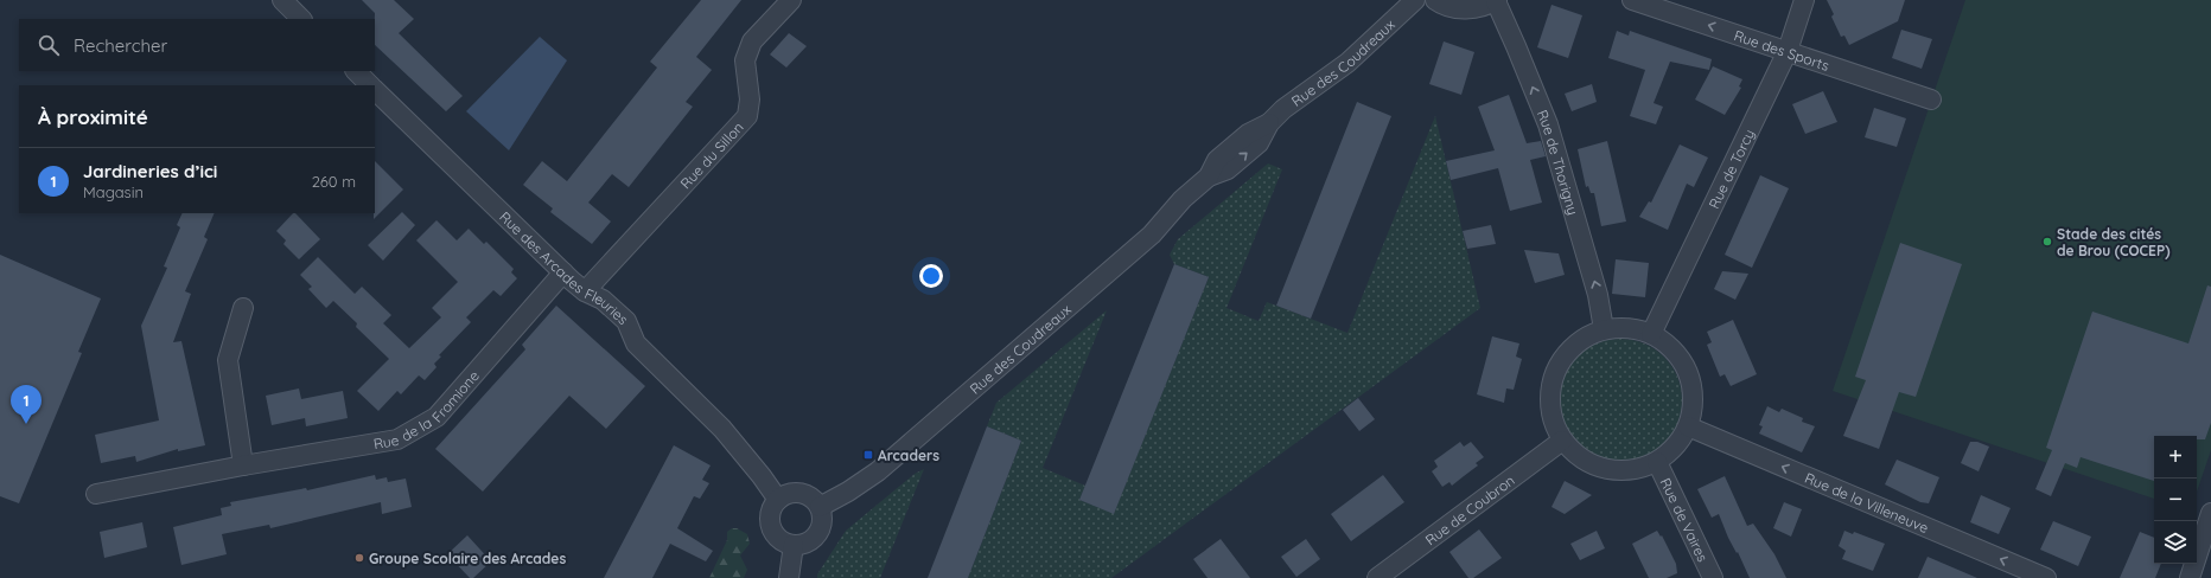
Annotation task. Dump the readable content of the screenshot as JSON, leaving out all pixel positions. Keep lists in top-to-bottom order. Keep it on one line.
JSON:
{"streets":{"street":["Rue des Sports","Rue des Coudreaux","Rue du Sillon","Rue de Thorigny","Rue de Torcy","Rue des Arcades Fleuries","Rue de la Fromione","Rue de la Villeneuve","Rue de Coubron","Rue de Vaires"]},"crossings":[["Rue des Sports","Rue de Torcy"],["Rue des Coudreaux","Rue des Arcades Fleuries"],["Rue du Sillon","Rue des Arcades Fleuries"],["Rue de Thorigny","Rue de Torcy"],["Rue de Thorigny","Rue de la Villeneuve"],["Rue de Thorigny","Rue de Coubron"],["Rue de Thorigny","Rue de Vaires"],["Rue de Torcy","Rue de la Villeneuve"],["Rue de Torcy","Rue de Coubron"],["Rue de Torcy","Rue de Vaires"],["Rue des Arcades Fleuries","Rue de la Fromione"],["Rue de la Villeneuve","Rue de Coubron"],["Rue de la Villeneuve","Rue de Vaires"],["Rue de Coubron","Rue de Vaires"]],"one_way":["Rue des Sports","Rue de Thorigny","Rue de la Villeneuve"],"places":{"other":["Stade des cités de Brou (COCEP)","Groupe Scolaire des Arcades"],"transit":["Arcaders"]},"page":{"search":"Rechercher","heading":"À proximité","list":[{"mark":"1","name":"Jardineries d’ici","note":"Magasin","value":"260 m"}],"pins":"1","map_buttons":["+","−"]}}
